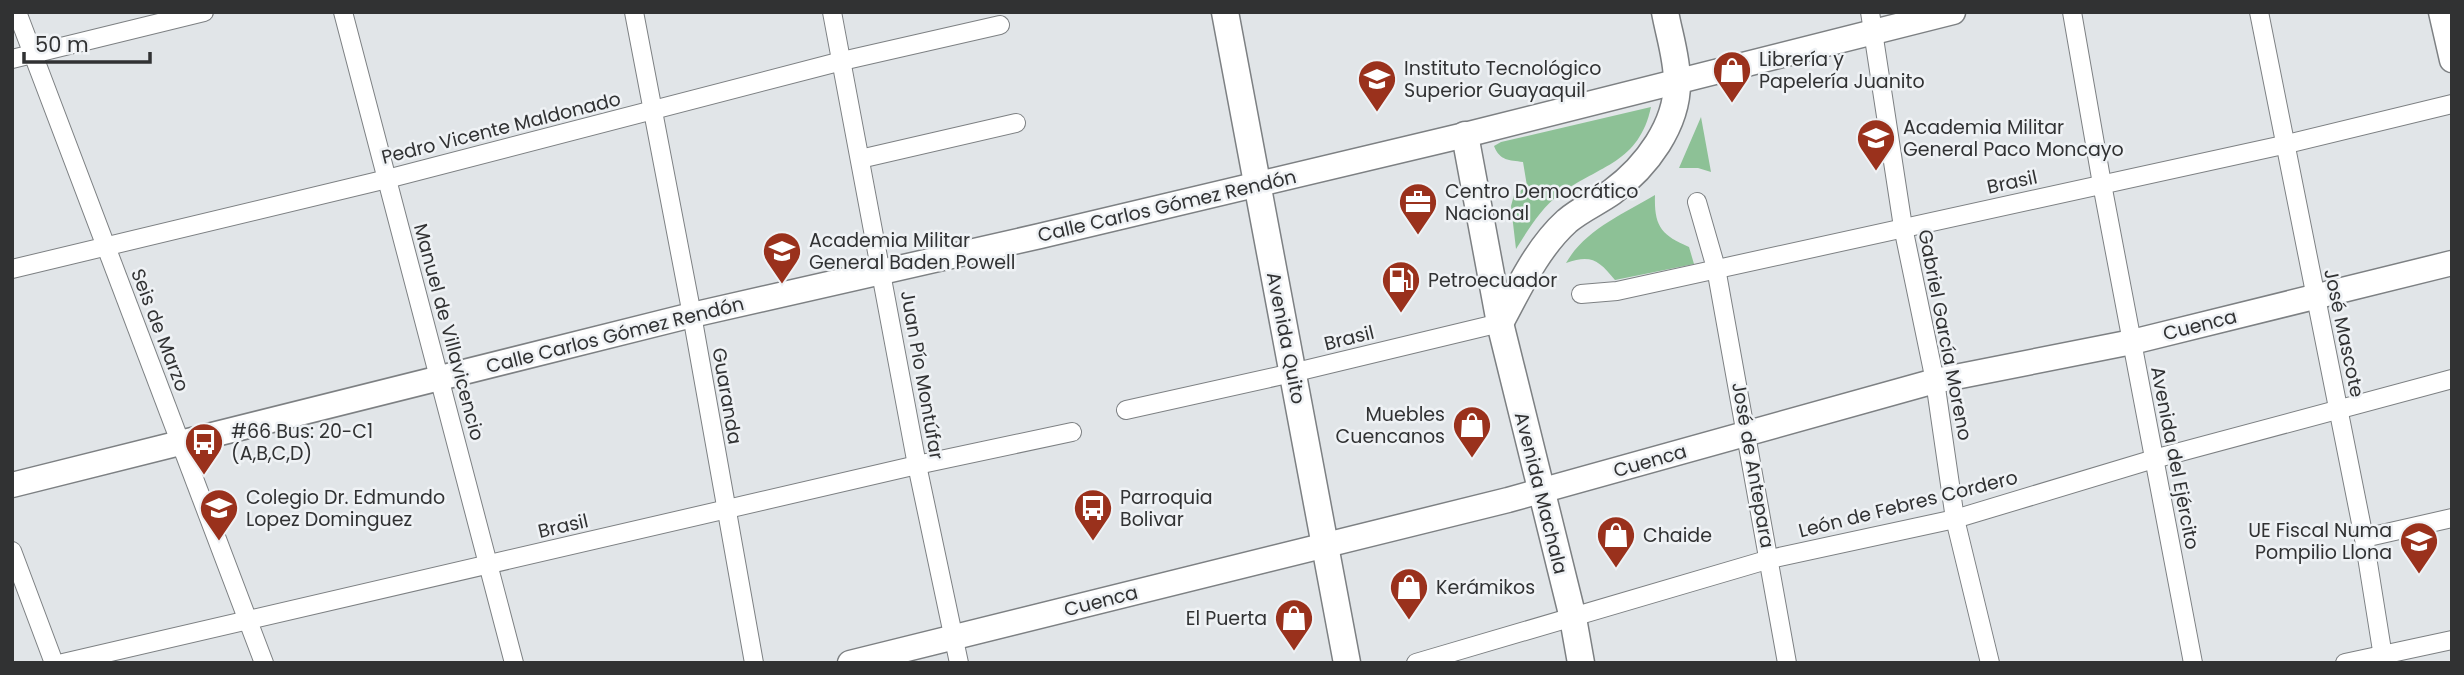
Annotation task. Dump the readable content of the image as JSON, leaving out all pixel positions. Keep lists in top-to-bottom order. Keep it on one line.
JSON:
{"streets":{"main road":["Calle Carlos Gómez Rendón","Cuenca","Avenida Quito","Avenida Machala"],"street":["Pedro Vicente Maldonado","Brasil","Seis de Marzo","Manuel de Villavicencio","José Mascote","Gabriel García Moreno","Juan Pío Montúfar","Guaranda","Avenida del Ejército","José de Antepara","León de Febres Cordero"]},"crossings":[["Pedro Vicente Maldonado","Seis de Marzo"],["Pedro Vicente Maldonado","Manuel de Villavicencio"],["Pedro Vicente Maldonado","Juan Pío Montúfar"],["Pedro Vicente Maldonado","Guaranda"],["Brasil","Seis de Marzo"],["Brasil","Manuel de Villavicencio"],["Brasil","José Mascote"],["Brasil","Gabriel García Moreno"],["Brasil","Avenida Quito"],["Brasil","Juan Pío Montúfar"],["Brasil","Guaranda"],["Brasil","Avenida del Ejército"],["Brasil","José de Antepara"],["Brasil","Avenida Machala"],["Calle Carlos Gómez Rendón","Seis de Marzo"],["Calle Carlos Gómez Rendón","Manuel de Villavicencio"],["Calle Carlos Gómez Rendón","Gabriel García Moreno"],["Calle Carlos Gómez Rendón","Avenida Quito"],["Calle Carlos Gómez Rendón","Juan Pío Montúfar"],["Calle Carlos Gómez Rendón","Guaranda"],["Calle Carlos Gómez Rendón","Avenida Machala"],["Cuenca","José Mascote"],["Cuenca","Gabriel García Moreno"],["Cuenca","Avenida Quito"],["Cuenca","Juan Pío Montúfar"],["Cuenca","Avenida del Ejército"],["Cuenca","José de Antepara"],["Cuenca","Avenida Machala"],["José Mascote","León de Febres Cordero"],["Gabriel García Moreno","León de Febres Cordero"],["Avenida del Ejército","León de Febres Cordero"],["José de Antepara","León de Febres Cordero"],["Avenida Machala","León de Febres Cordero"]],"places":{"shop":["Librería y Papelería Juanito","Muebles Cuencanos","Chaide","Kerámikos","El Puerta"],"school or university":["Instituto Tecnológico Superior Guayaquil","Academia Militar General Paco Moncayo","Academia Militar General Baden Powell","Colegio Dr. Edmundo Lopez Dominguez","UE Fiscal Numa Pompilio Llona"],"office":["Centro Democrático Nacional"],"fuel station":["Petroecuador"],"bus stop":["#66 Bus: 20-C1 (A,B,C,D)","Parroquia Bolivar"]},"scale_bar":"50 m"}
